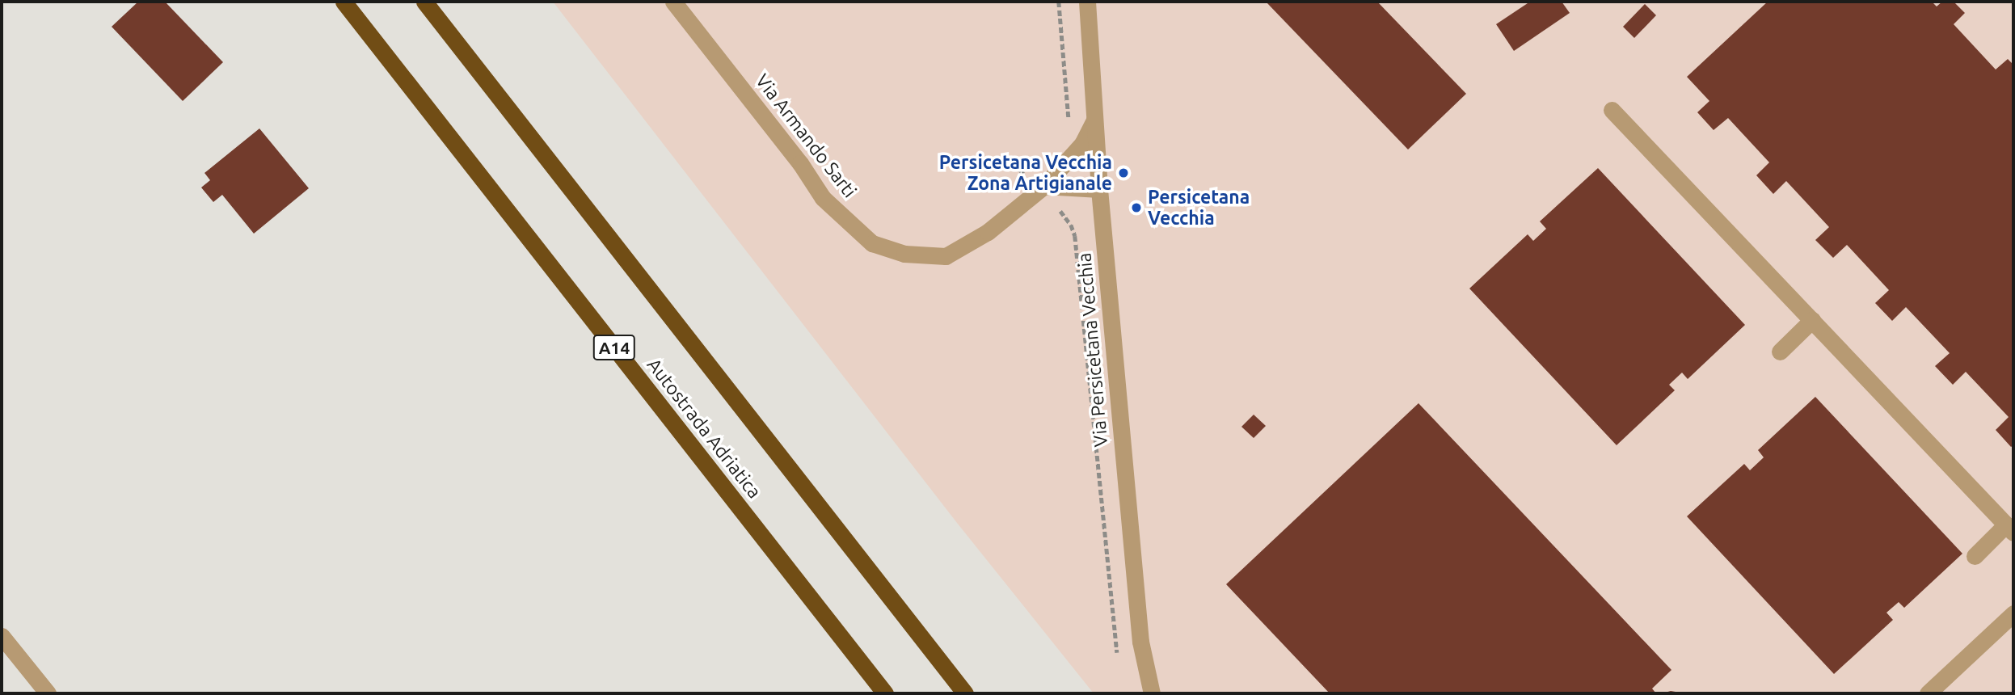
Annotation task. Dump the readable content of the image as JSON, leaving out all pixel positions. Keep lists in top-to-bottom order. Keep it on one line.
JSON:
{"streets":{"highway":["A14","Autostrada Adriatica"],"street":["Via Armando Sarti","Via Persicetana Vecchia"]},"crossings":[["Via Armando Sarti","Via Persicetana Vecchia"]],"places":["Persicetana Vecchia Zona Artigianale","Persicetana Vecchia"]}
